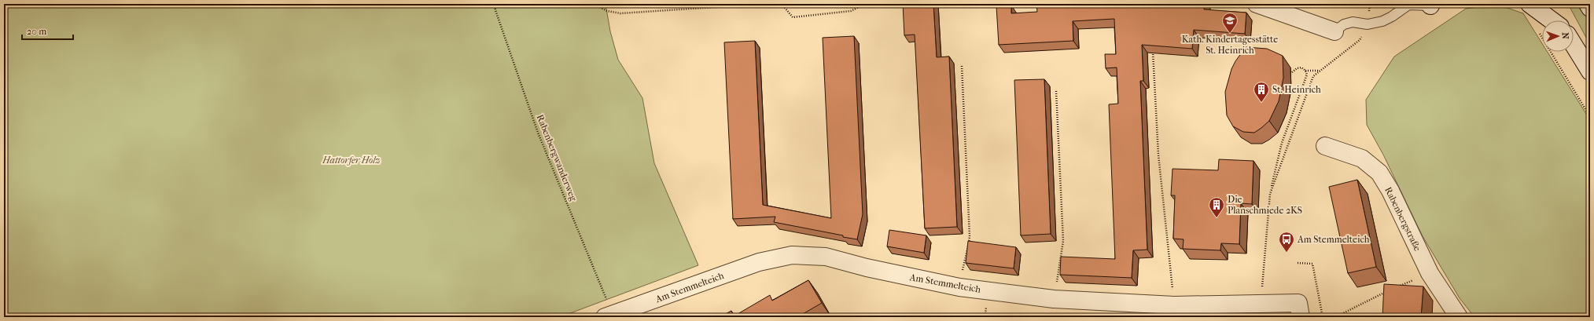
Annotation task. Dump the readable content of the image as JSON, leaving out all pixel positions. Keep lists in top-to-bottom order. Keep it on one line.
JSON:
{"streets":{"street":["Rabenbergstraße","Am Stemmelteich"],"path":["Rabenbergwanderweg"]},"crossings":[["Rabenbergwanderweg","Am Stemmelteich"]],"parks":["Hattorfer Holz"],"places":{"school or university":["Kath. Kindertagesstätte St. Heinrich"],"building":["St. Heinrich","Die Planschmiede 2KS"],"bus stop":["Am Stemmelteich"]},"scale_bar":"20 m","north":"right"}
